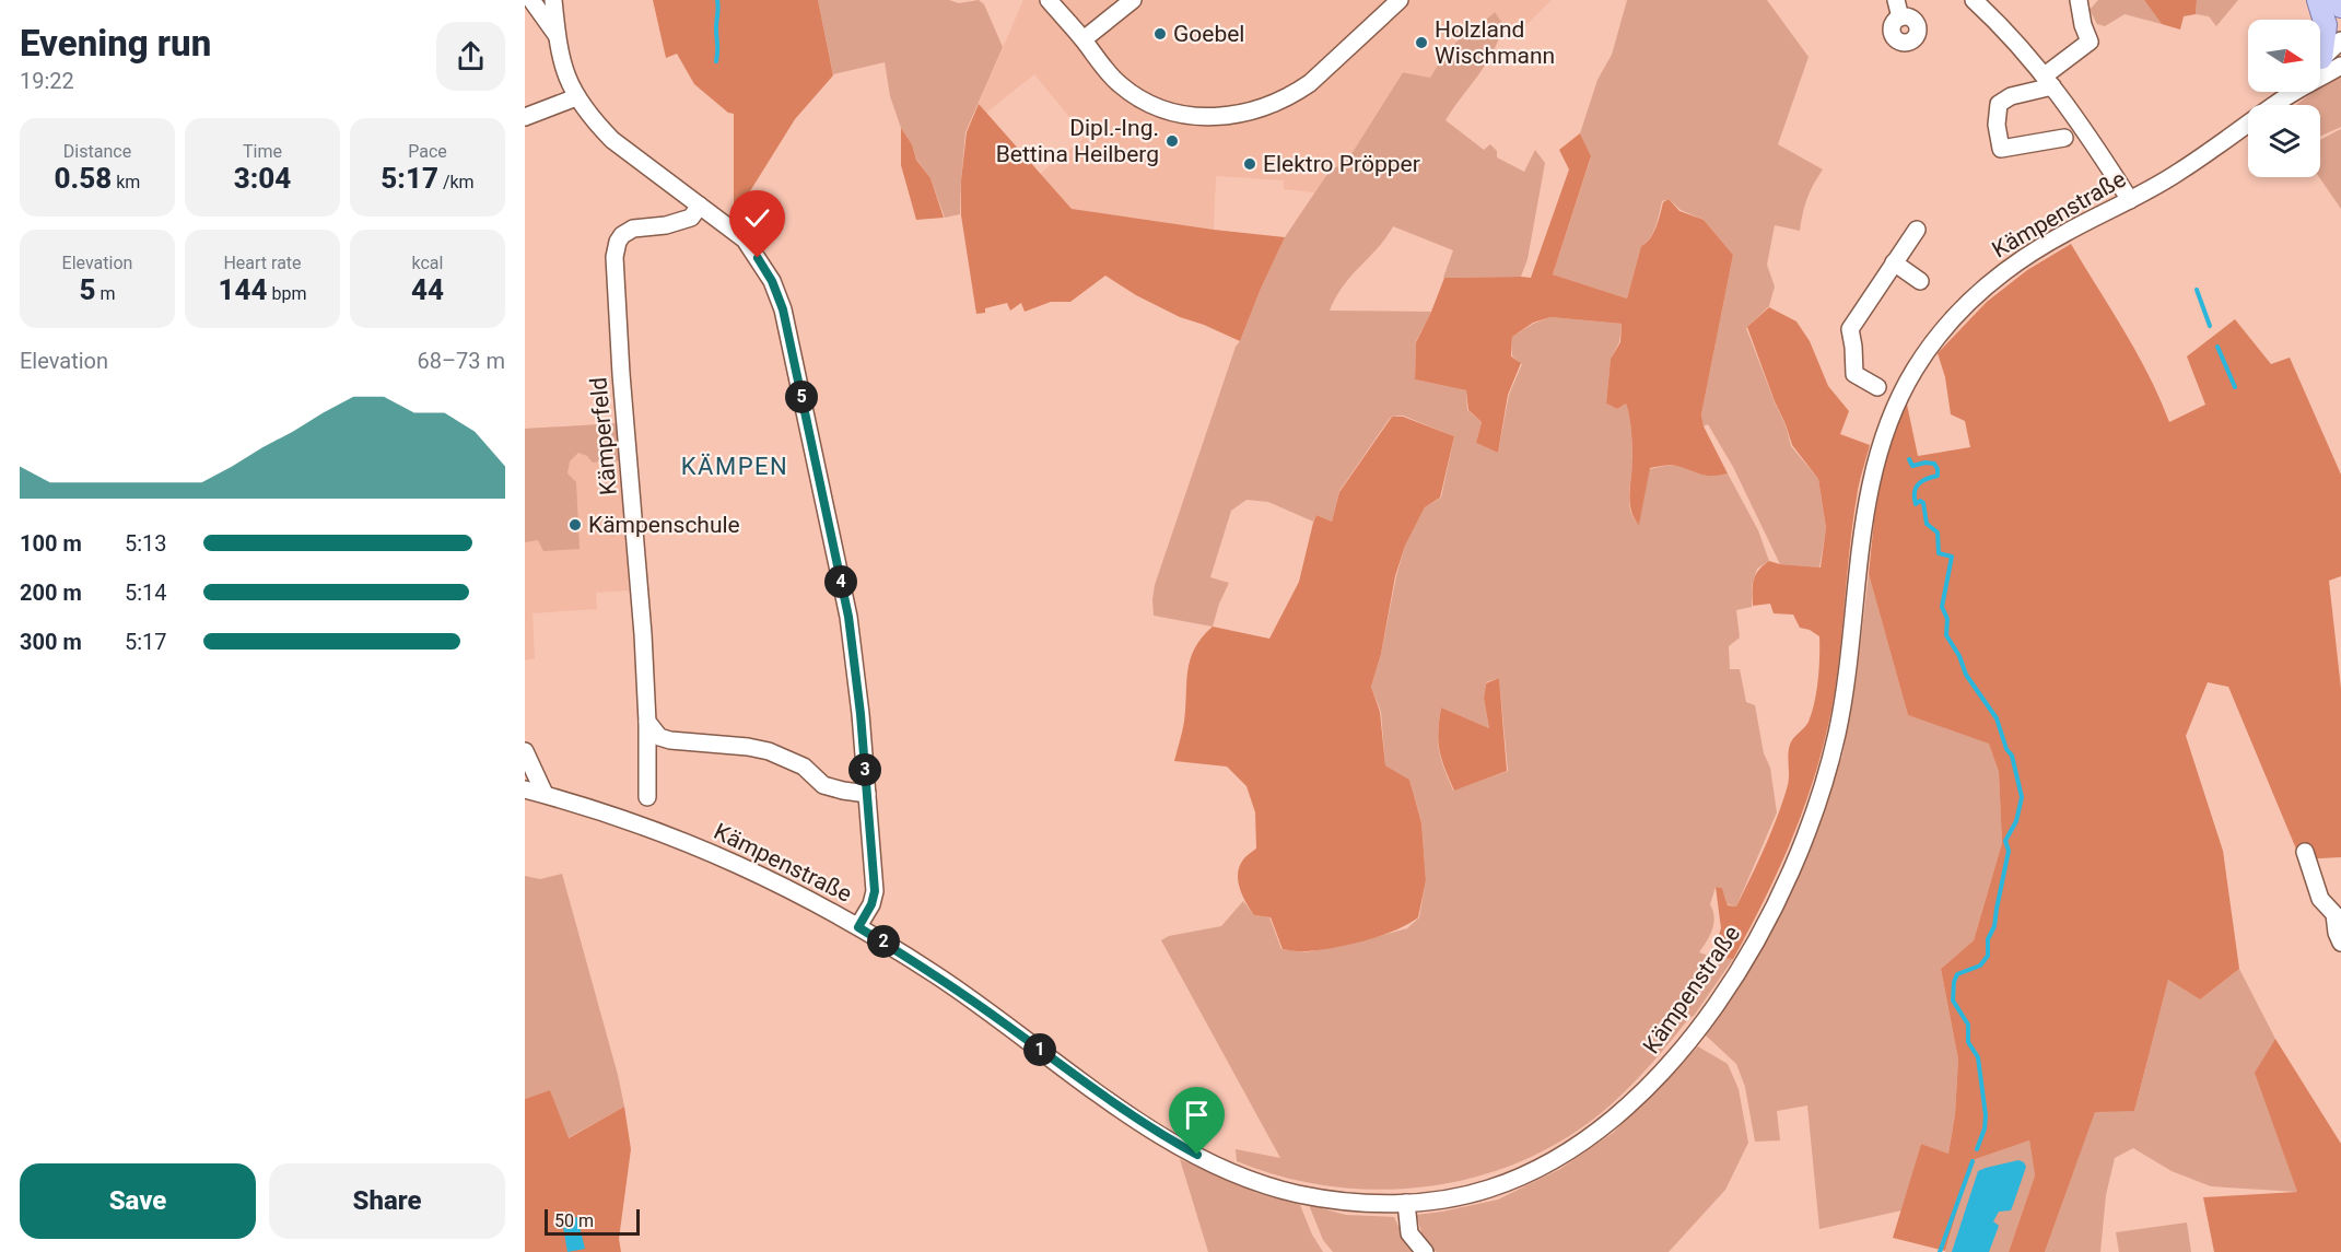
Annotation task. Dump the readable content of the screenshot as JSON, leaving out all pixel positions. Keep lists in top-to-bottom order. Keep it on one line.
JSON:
{"streets":{"street":["Kämpenstraße","Kämperfeld"]},"districts":["KÄMPEN"],"places":["Goebel","Holzland Wischmann","Dipl.-Ing. Bettina Heilberg","Elektro Pröpper","Kämpenschule"],"scale_bar":"50 m","north":"right","page":{"heading":["Evening run","19:22"],"stats":[["Distance","0.58 km"],["Time","3:04"],["Pace","5:17 /km"],["Elevation","5 m"],["Heart rate","144 bpm"],["kcal","44"]],"chart":["Elevation","68–73 m"],"pins":["5","4","3","2","1"],"list":[{"name":"100 m","note":"5:13"},{"name":"200 m","note":"5:14"},{"name":"300 m","note":"5:17"}],"buttons":["Save","Share"],"scale":"50 m"}}
